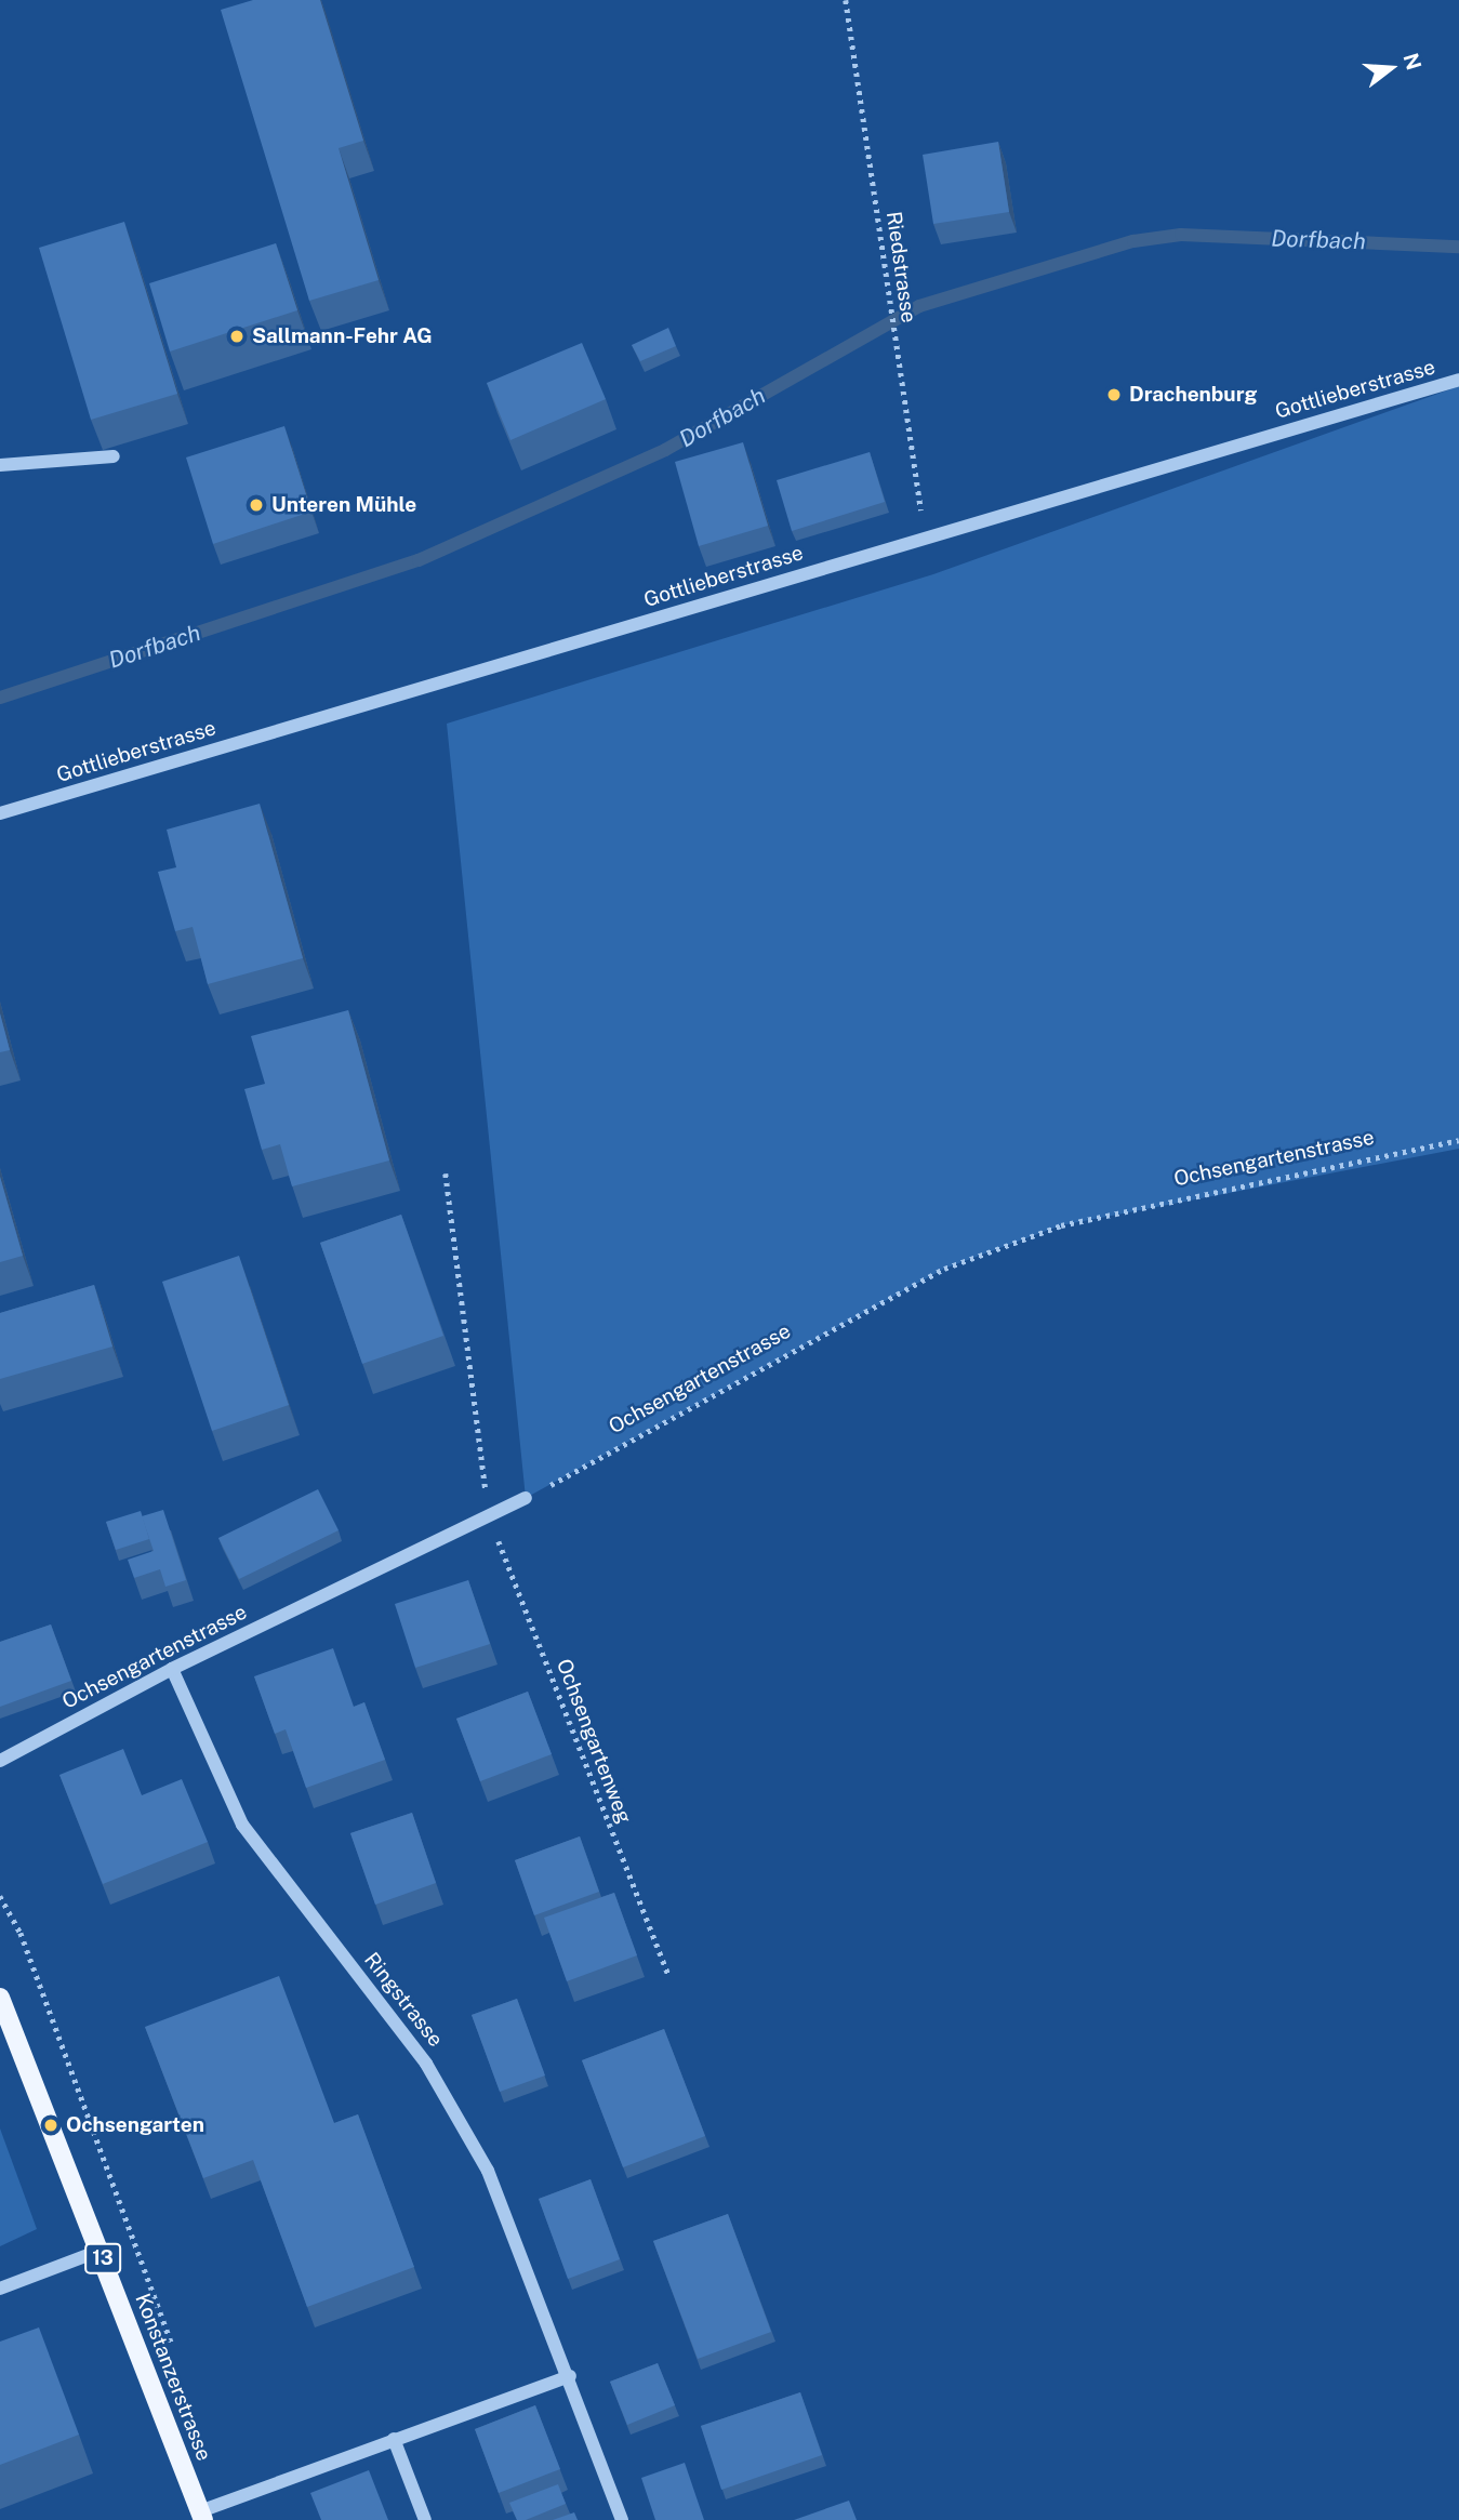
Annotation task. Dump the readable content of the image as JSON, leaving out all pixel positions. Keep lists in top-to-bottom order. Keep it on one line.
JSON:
{"streets":{"main road":["13","Konstanzerstrasse"],"street":["Gottlieberstrasse","Ochsengartenstrasse","Ringstrasse"],"path":["Riedstrasse","Ochsengartenweg"]},"crossings":[["Riedstrasse","Gottlieberstrasse"],["Ochsengartenstrasse","Ochsengartenweg"],["Ochsengartenstrasse","Ringstrasse"]],"water":["Dorfbach"],"places":["Sallmann-Fehr AG","Drachenburg","Unteren Mühle","Ochsengarten"],"north":"right"}
